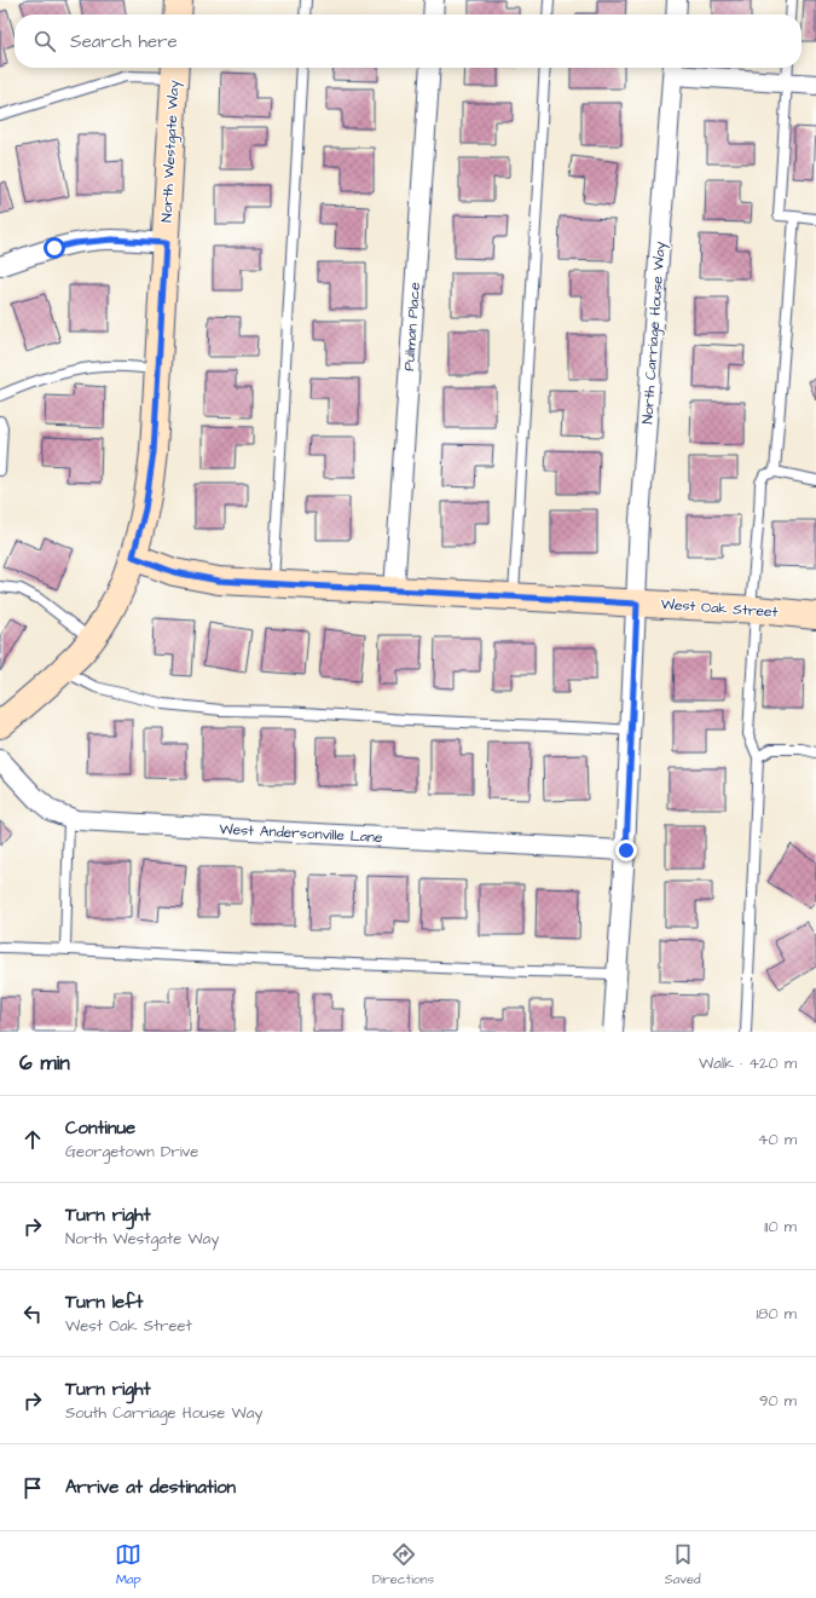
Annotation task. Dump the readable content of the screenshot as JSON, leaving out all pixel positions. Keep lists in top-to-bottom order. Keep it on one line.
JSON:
{"streets":{"street":["North Westgate Way","Pullman Place","North Carriage House Way","West Oak Street","West Andersonville Lane"]},"crossings":[["North Westgate Way","West Oak Street"],["Pullman Place","West Oak Street"],["North Carriage House Way","West Oak Street"],["North Carriage House Way","West Andersonville Lane"]],"page":{"search":"Search here","heading":["6 min","Walk · 420 m"],"list":[["Continue","Georgetown Drive","40 m"],["Turn right","North Westgate Way","110 m"],["Turn left","West Oak Street","180 m"],["Turn right","South Carriage House Way","90 m"],"Arrive at destination"],"nav":["Map","Directions","Saved"]}}
